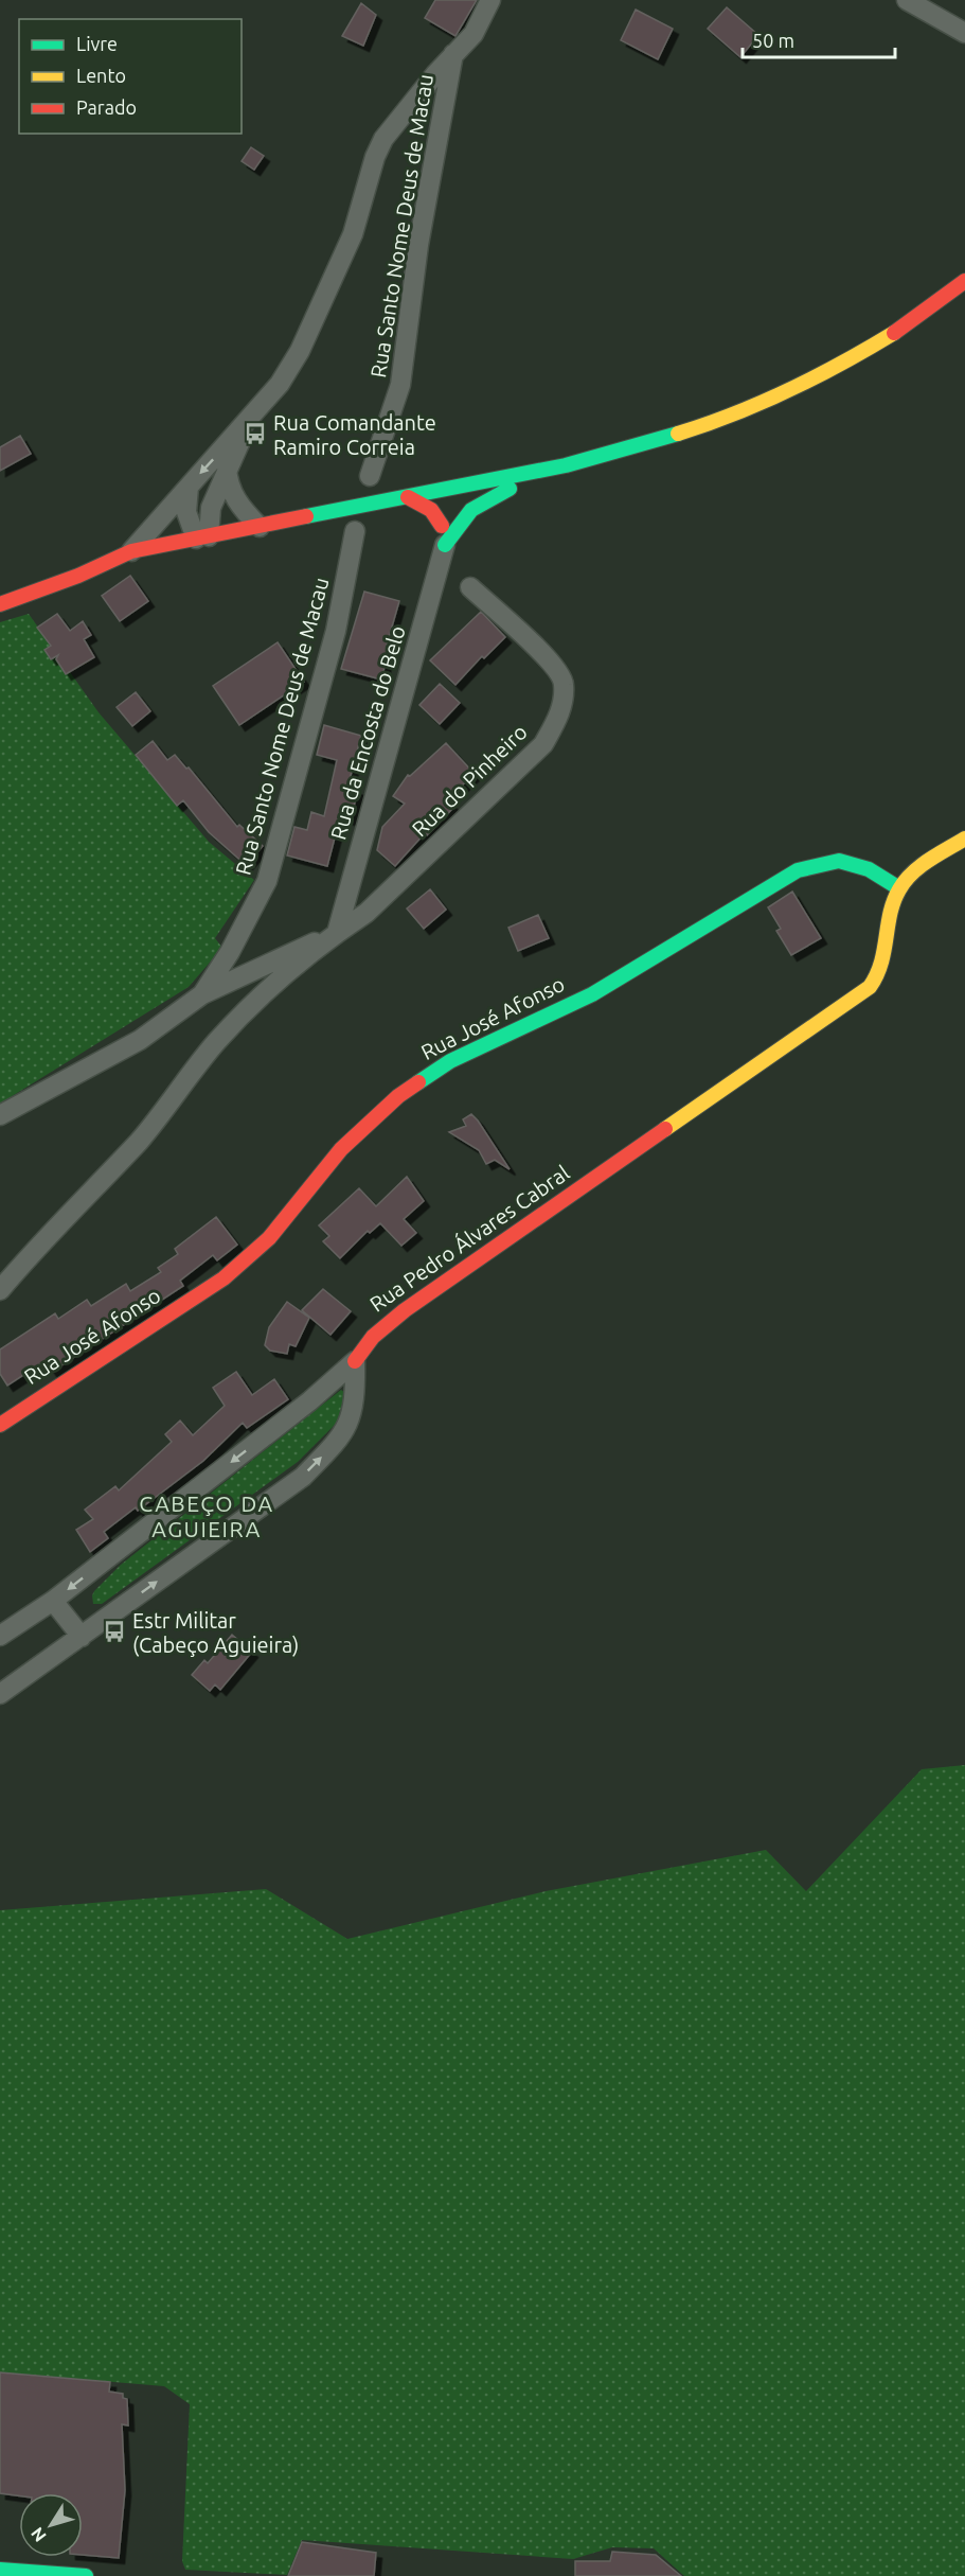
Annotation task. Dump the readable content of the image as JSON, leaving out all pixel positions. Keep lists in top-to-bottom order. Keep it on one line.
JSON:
{"streets":{"street":["Rua Santo Nome Deus de Macau","Rua da Encosta do Belo","Rua do Pinheiro","Rua José Afonso","Rua Pedro Álvares Cabral"]},"crossings":[["Rua da Encosta do Belo","Rua do Pinheiro"],["Rua José Afonso","Rua Pedro Álvares Cabral"]],"districts":["CABEÇO DA AGUIEIRA"],"places":{"bus stop":["Rua Comandante Ramiro Correia","Estr Militar (Cabeço Aguieira)"]},"legend":["Livre","Lento","Parado"],"scale_bar":"50 m","north":"bottom left"}
